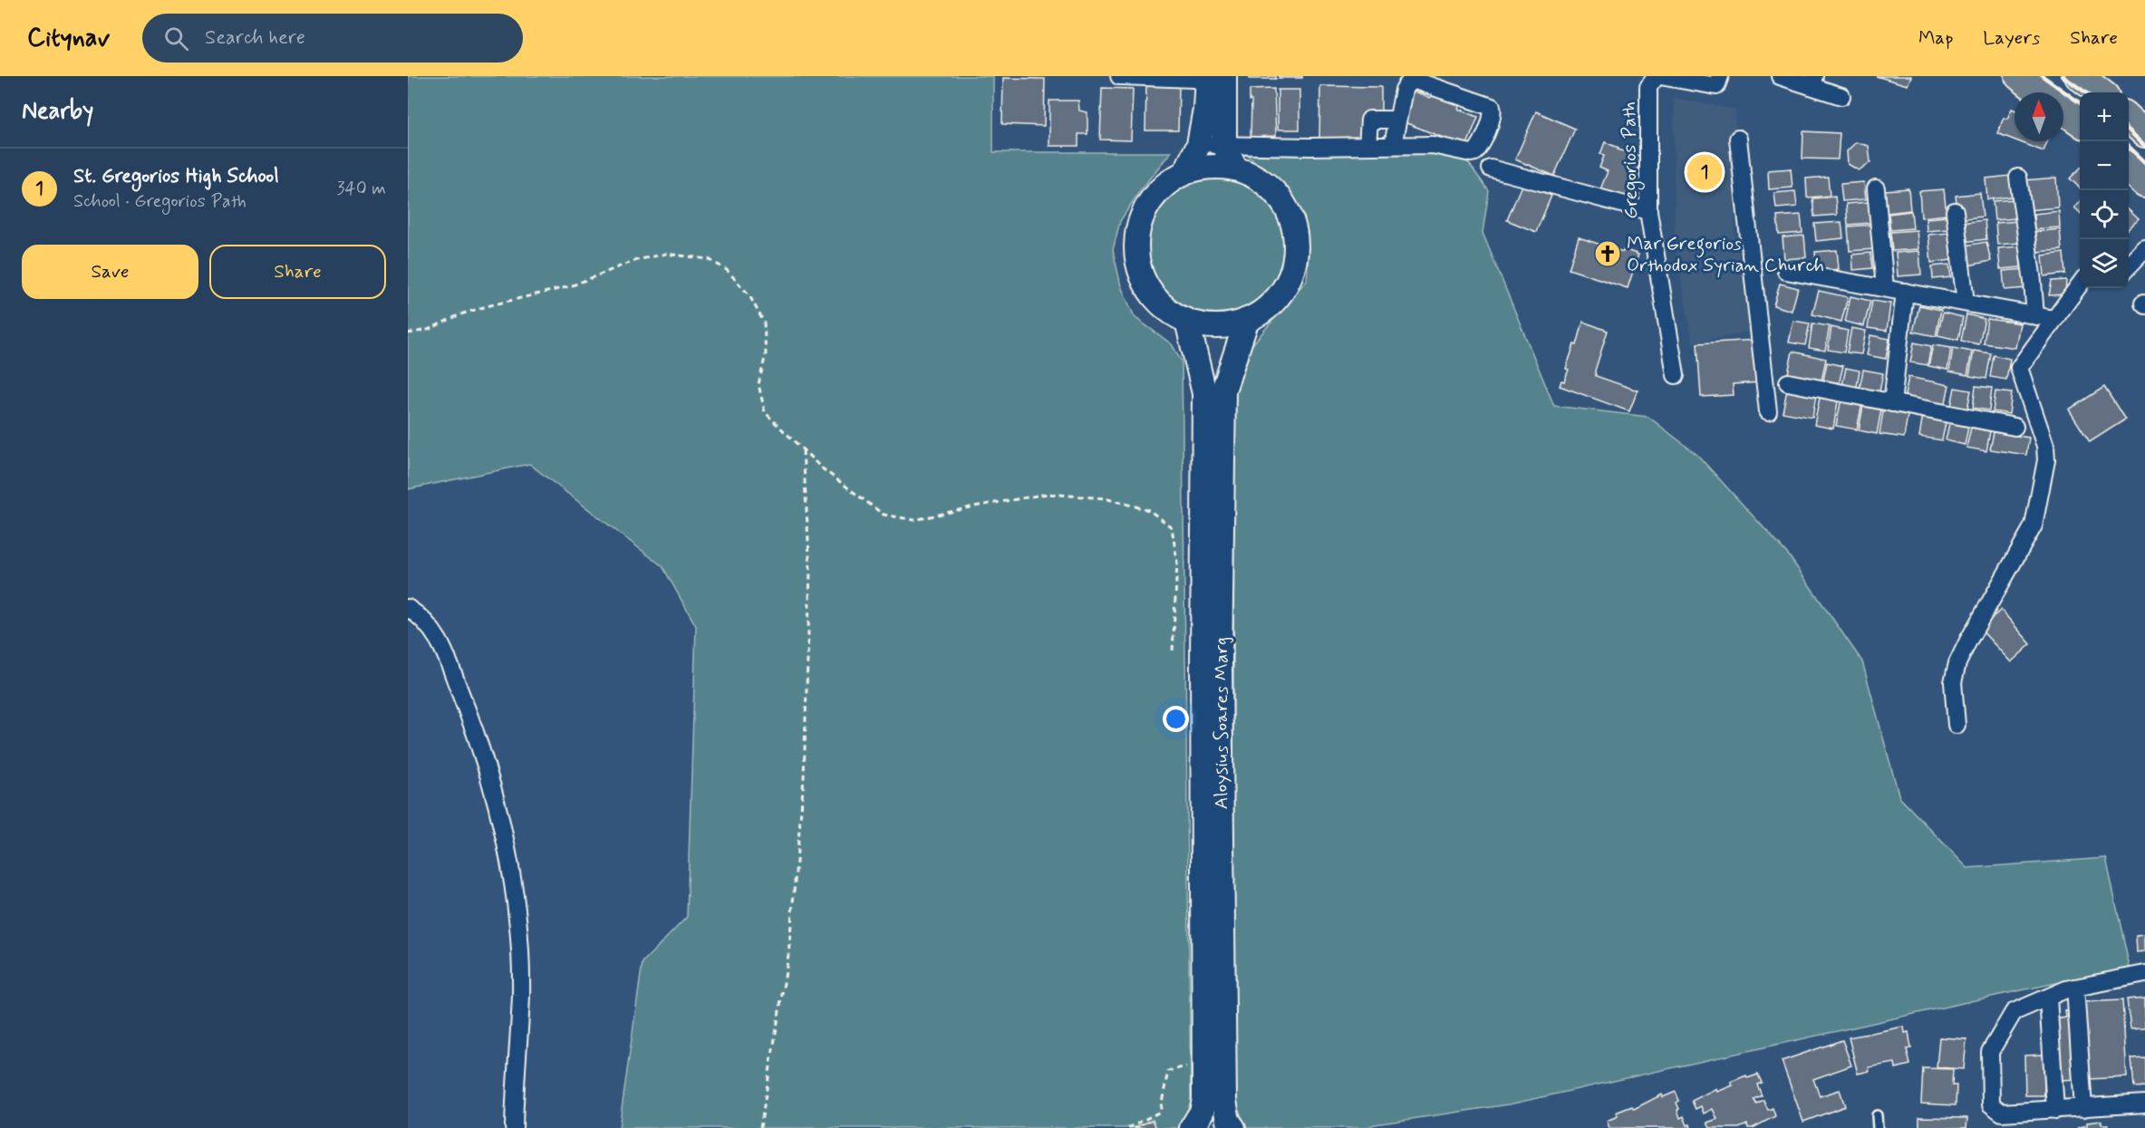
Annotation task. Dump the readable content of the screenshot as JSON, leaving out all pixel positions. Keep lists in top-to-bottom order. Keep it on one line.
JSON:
{"streets":{"main road":["Aloysius Soares Marg"],"street":["Gregorios Path"]},"places":{"church":["Mar Gregorios Orthodox Syrian Church"]},"north":"top","page":{"header":"Citynav","search":"Search here","nav":["Map","Layers","Share"],"heading":"Nearby","map_buttons":["+","−"],"list":[{"mark":"1","name":"St. Gregorios High School","note":"School · Gregorios Path","value":"340 m"}],"pins":"1","buttons":["Save","Share"]}}
